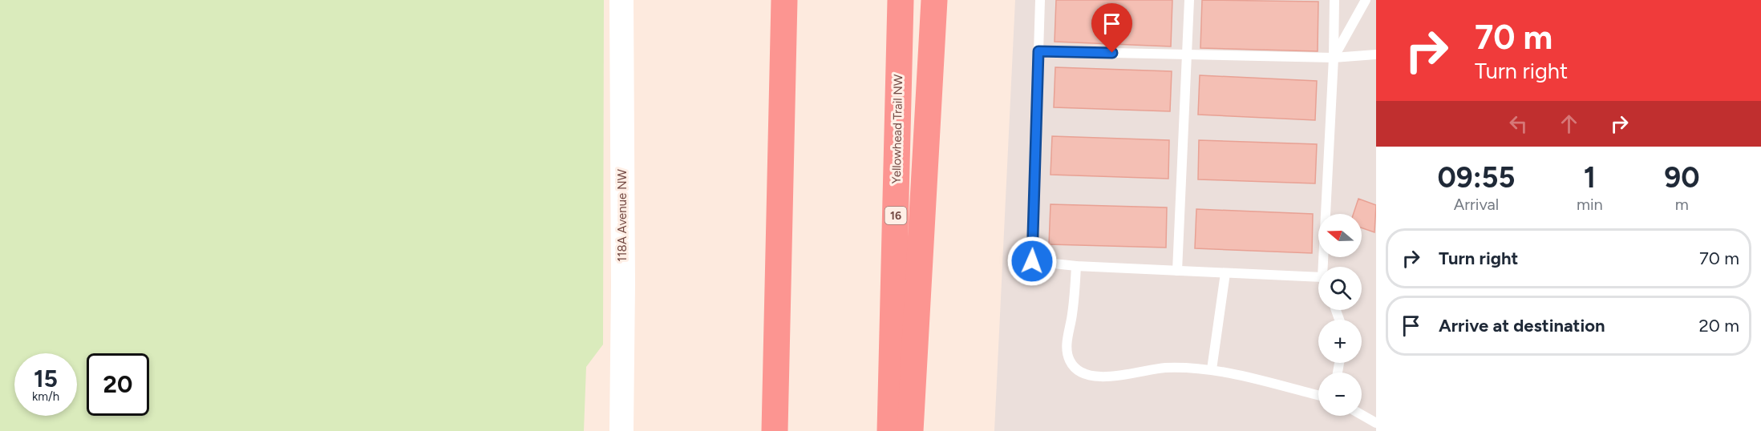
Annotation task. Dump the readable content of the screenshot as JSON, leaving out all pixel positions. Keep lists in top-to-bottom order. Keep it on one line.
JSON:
{"streets":{"highway":["Yellowhead Trail NW","16"],"street":["118A Avenue NW"]},"north":"left","page":{"turn":["70 m","Turn right"],"eta":["09:55","Arrival","1","min","90","m"],"map_buttons":["+","−"],"list":[{"name":"Turn right","value":"70 m"},{"name":"Arrive at destination","value":"20 m"}],"speed":"15 km/h","limit":"20"}}
